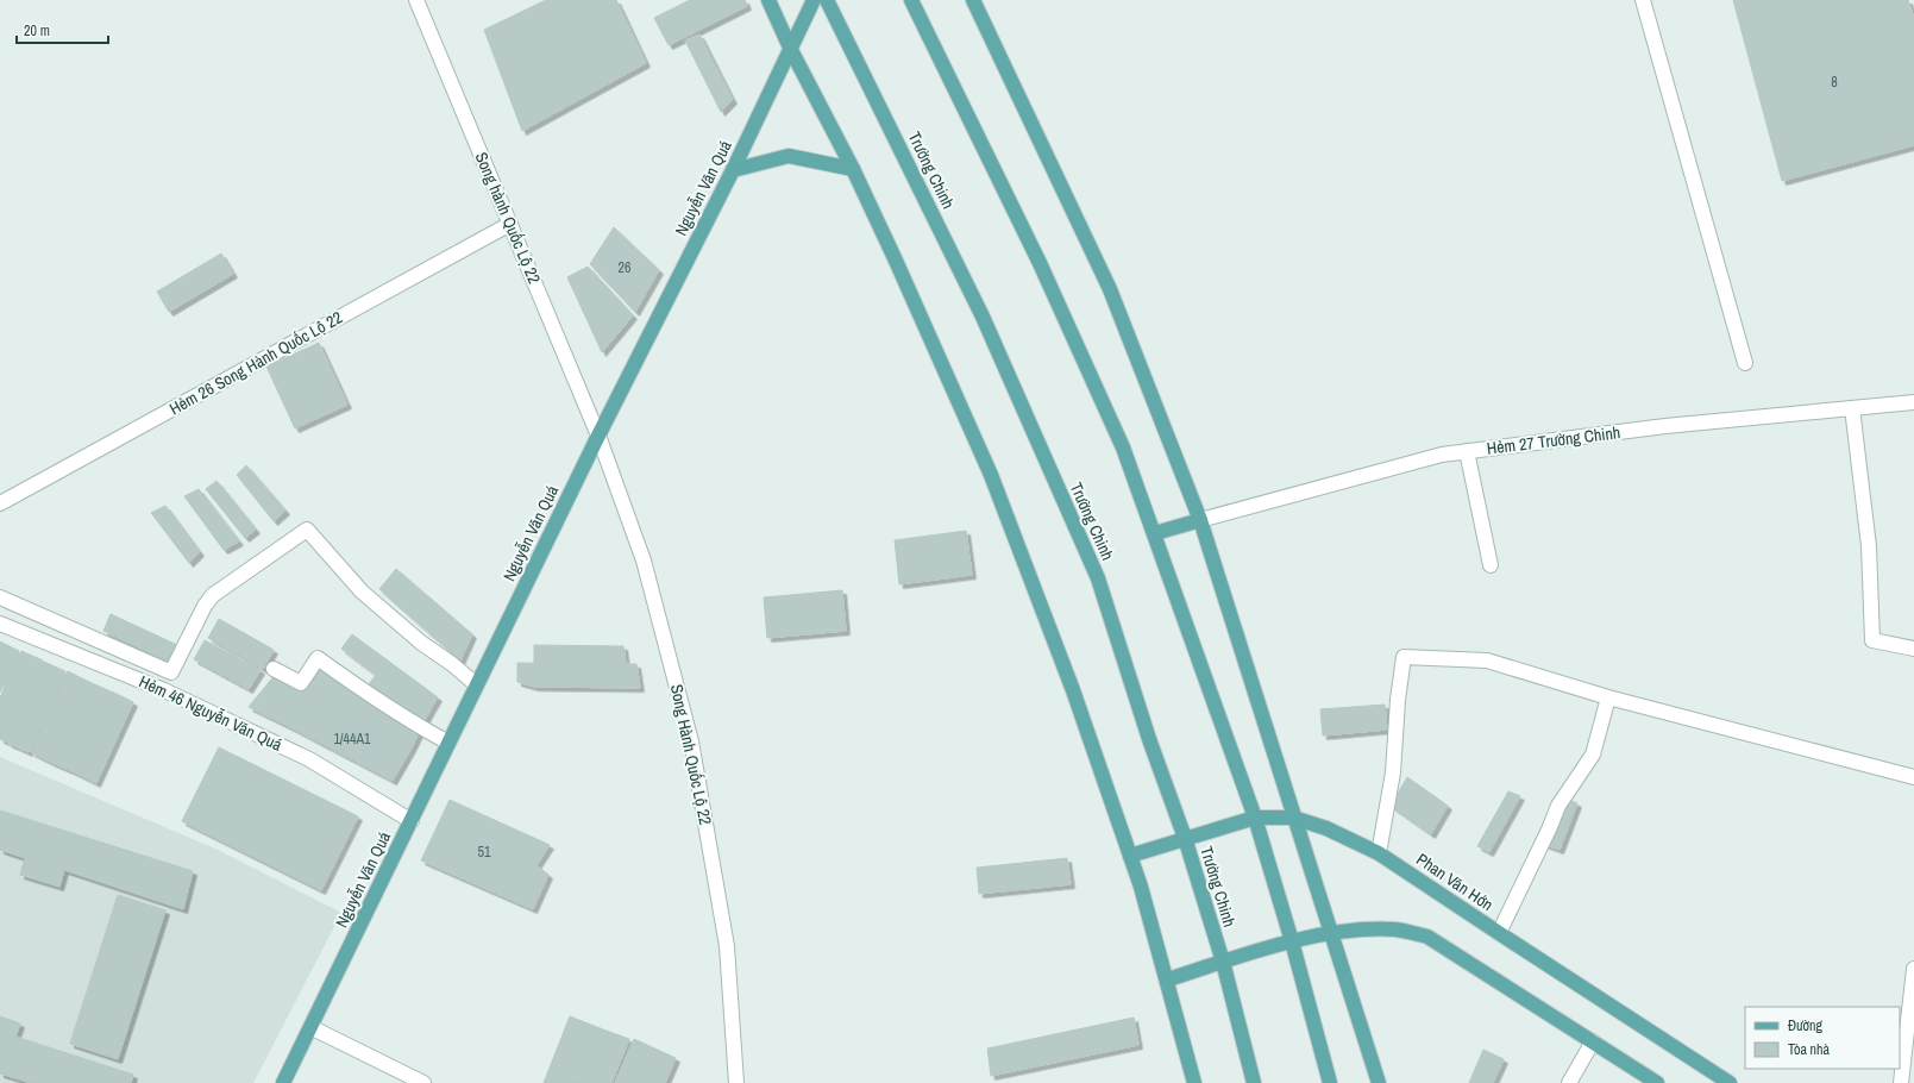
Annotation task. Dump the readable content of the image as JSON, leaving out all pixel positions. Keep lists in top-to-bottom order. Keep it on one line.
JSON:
{"streets":{"main road":["Trường Chinh","Nguyễn Văn Quá","Phan Văn Hớn"],"street":["Song hành Quốc Lộ 22","Hẻm 26 Song Hành Quốc Lộ 22","Hẻm 27 Trường Chinh","Hẻm 46 Nguyễn Văn Quá","Song Hành Quốc Lộ 22"]},"crossings":[["Trường Chinh","Phan Văn Hớn"],["Nguyễn Văn Quá","Song hành Quốc Lộ 22"],["Nguyễn Văn Quá","Hẻm 46 Nguyễn Văn Quá"],["Nguyễn Văn Quá","Song Hành Quốc Lộ 22"],["Song hành Quốc Lộ 22","Hẻm 26 Song Hành Quốc Lộ 22"],["Song hành Quốc Lộ 22","Song Hành Quốc Lộ 22"]],"house_numbers":["8","26","1/44A1","51"],"legend":["Đường","Tòa nhà"],"scale_bar":"20 m"}
